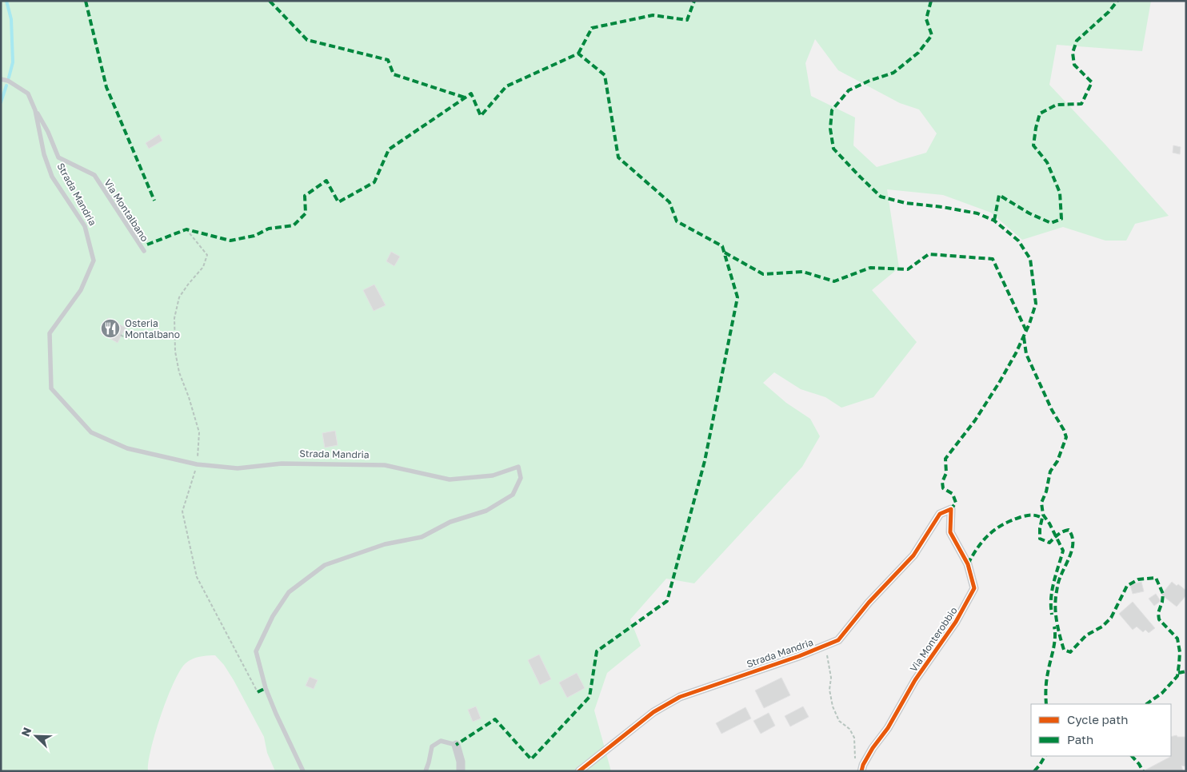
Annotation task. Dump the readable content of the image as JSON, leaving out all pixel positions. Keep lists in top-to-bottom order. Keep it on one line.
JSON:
{"streets":{"street":["Strada Mandria","Via Monterobbio"],"lane":["Via Montalbano"]},"crossings":[["Strada Mandria","Via Montalbano"],["Strada Mandria","Via Monterobbio"]],"places":{"restaurant":["Osteria Montalbano"]},"legend":["Cycle path","Path"],"north":"top left"}
